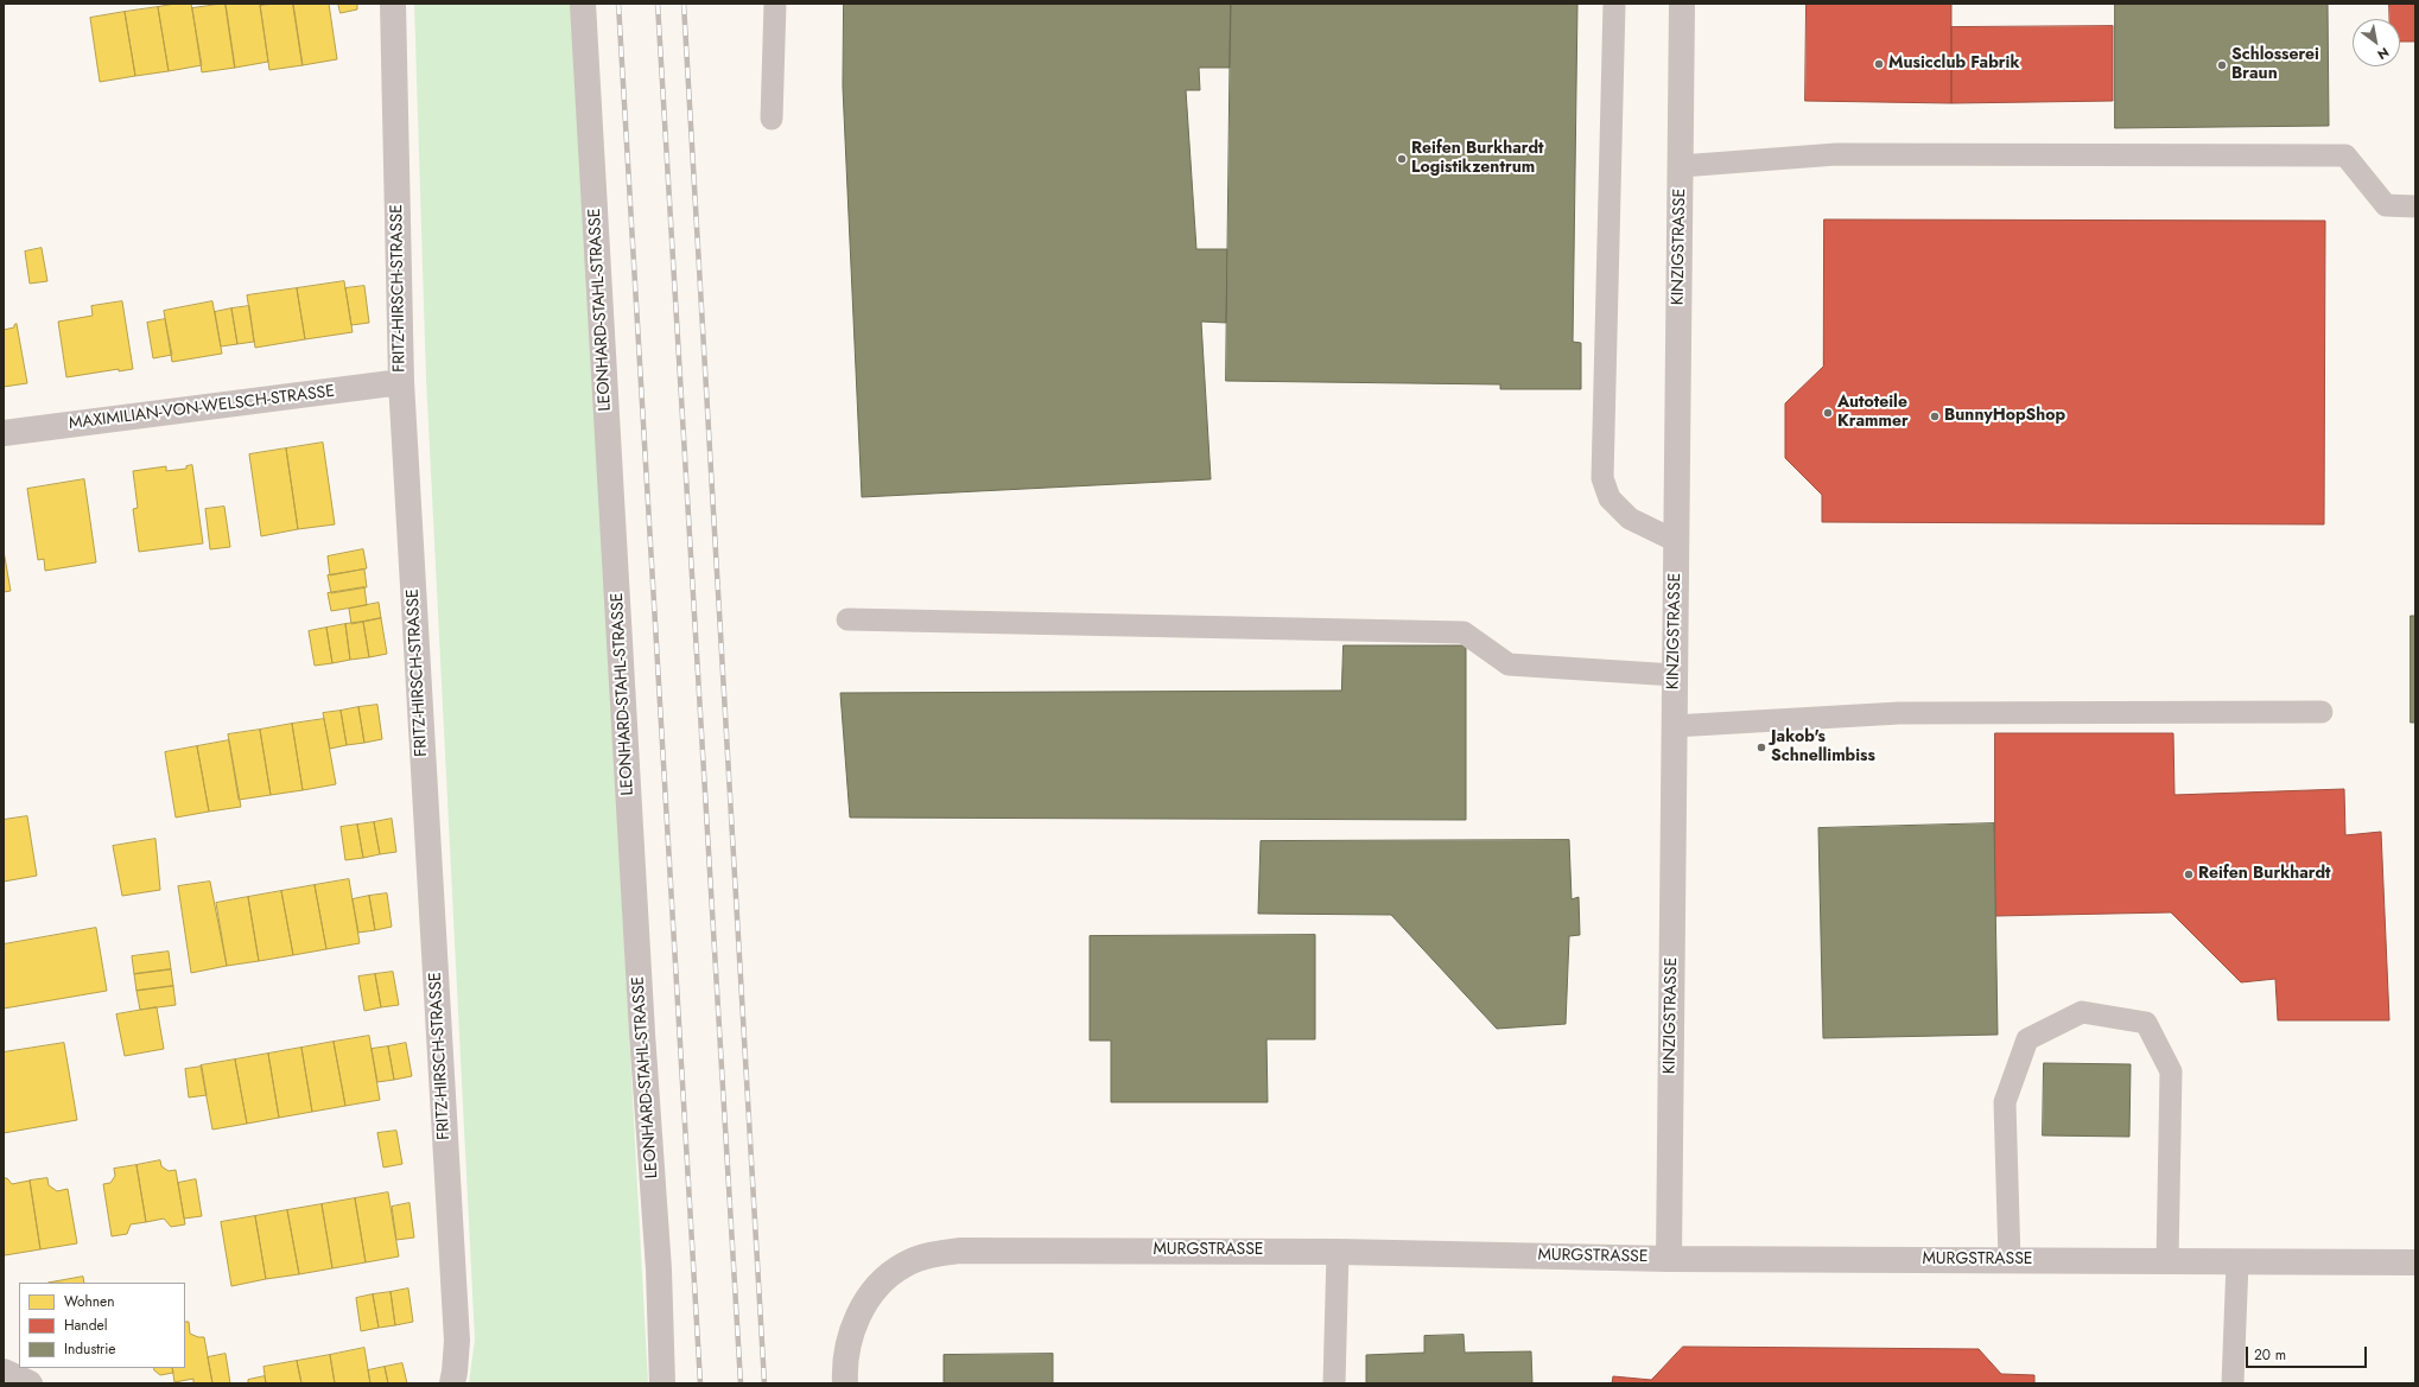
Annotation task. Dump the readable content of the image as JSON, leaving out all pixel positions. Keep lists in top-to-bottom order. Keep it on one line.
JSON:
{"streets":{"street":["KINZIGSTRASSE","FRITZ-HIRSCH-STRASSE","LEONHARD-STAHL-STRASSE","MAXIMILIAN-VON-WELSCH-STRASSE","MURGSTRASSE"]},"crossings":[["KINZIGSTRASSE","MURGSTRASSE"],["FRITZ-HIRSCH-STRASSE","MAXIMILIAN-VON-WELSCH-STRASSE"]],"places":["Musicclub Fabrik","Schlosserei Braun","Reifen Burkhardt Logistikzentrum","Autoteile Krammer","BunnyHopShop","Jakob's Schnellimbiss","Reifen Burkhardt"],"legend":["Wohnen","Handel","Industrie"],"scale_bar":"20 m","north":"bottom right"}
